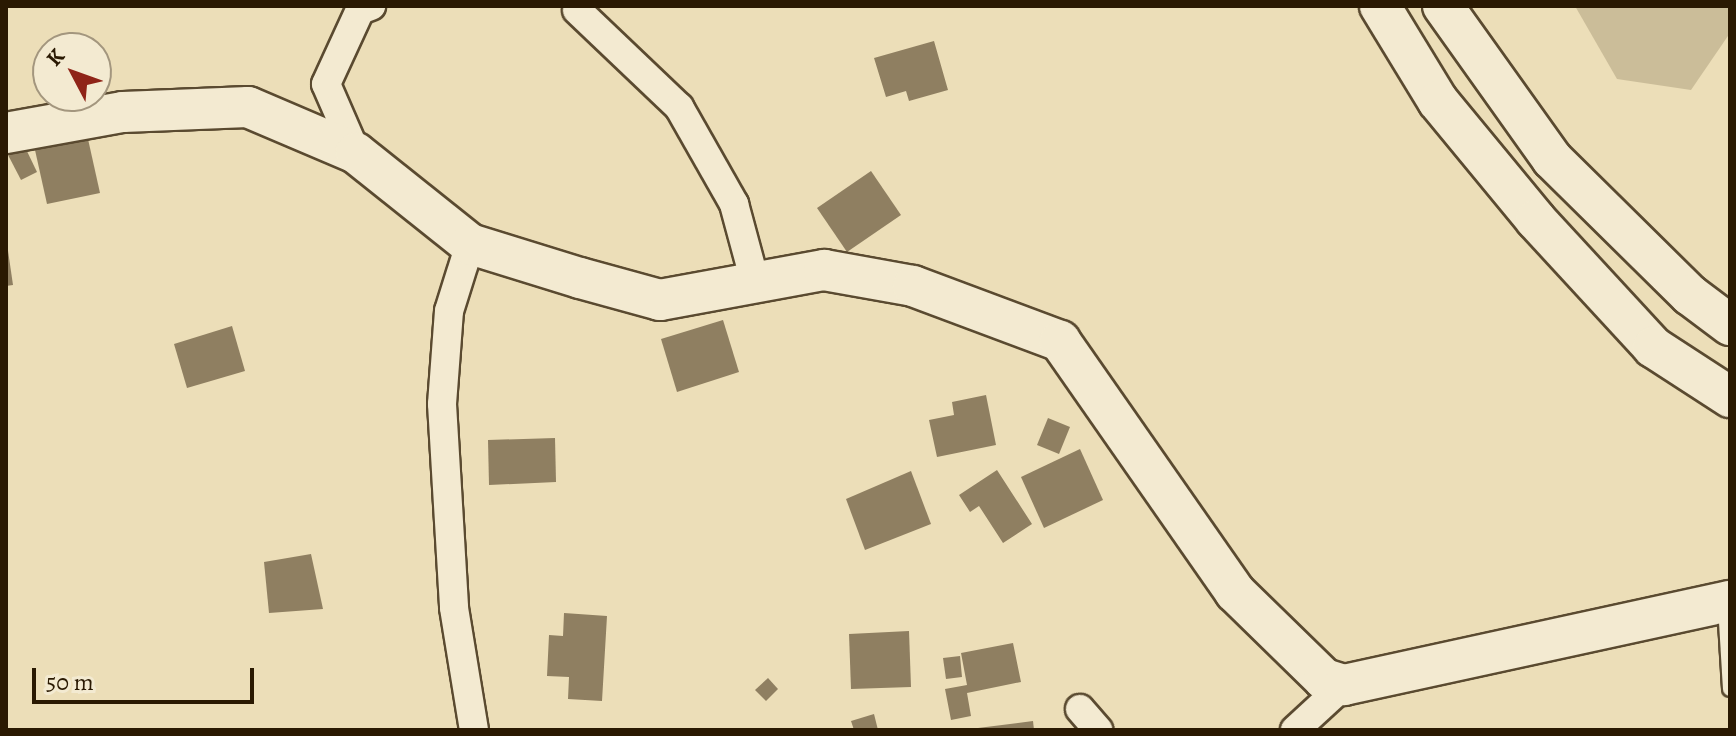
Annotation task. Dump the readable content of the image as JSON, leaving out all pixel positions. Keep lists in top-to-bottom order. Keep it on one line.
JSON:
{"scale_bar":"50 m","north":"top left"}
